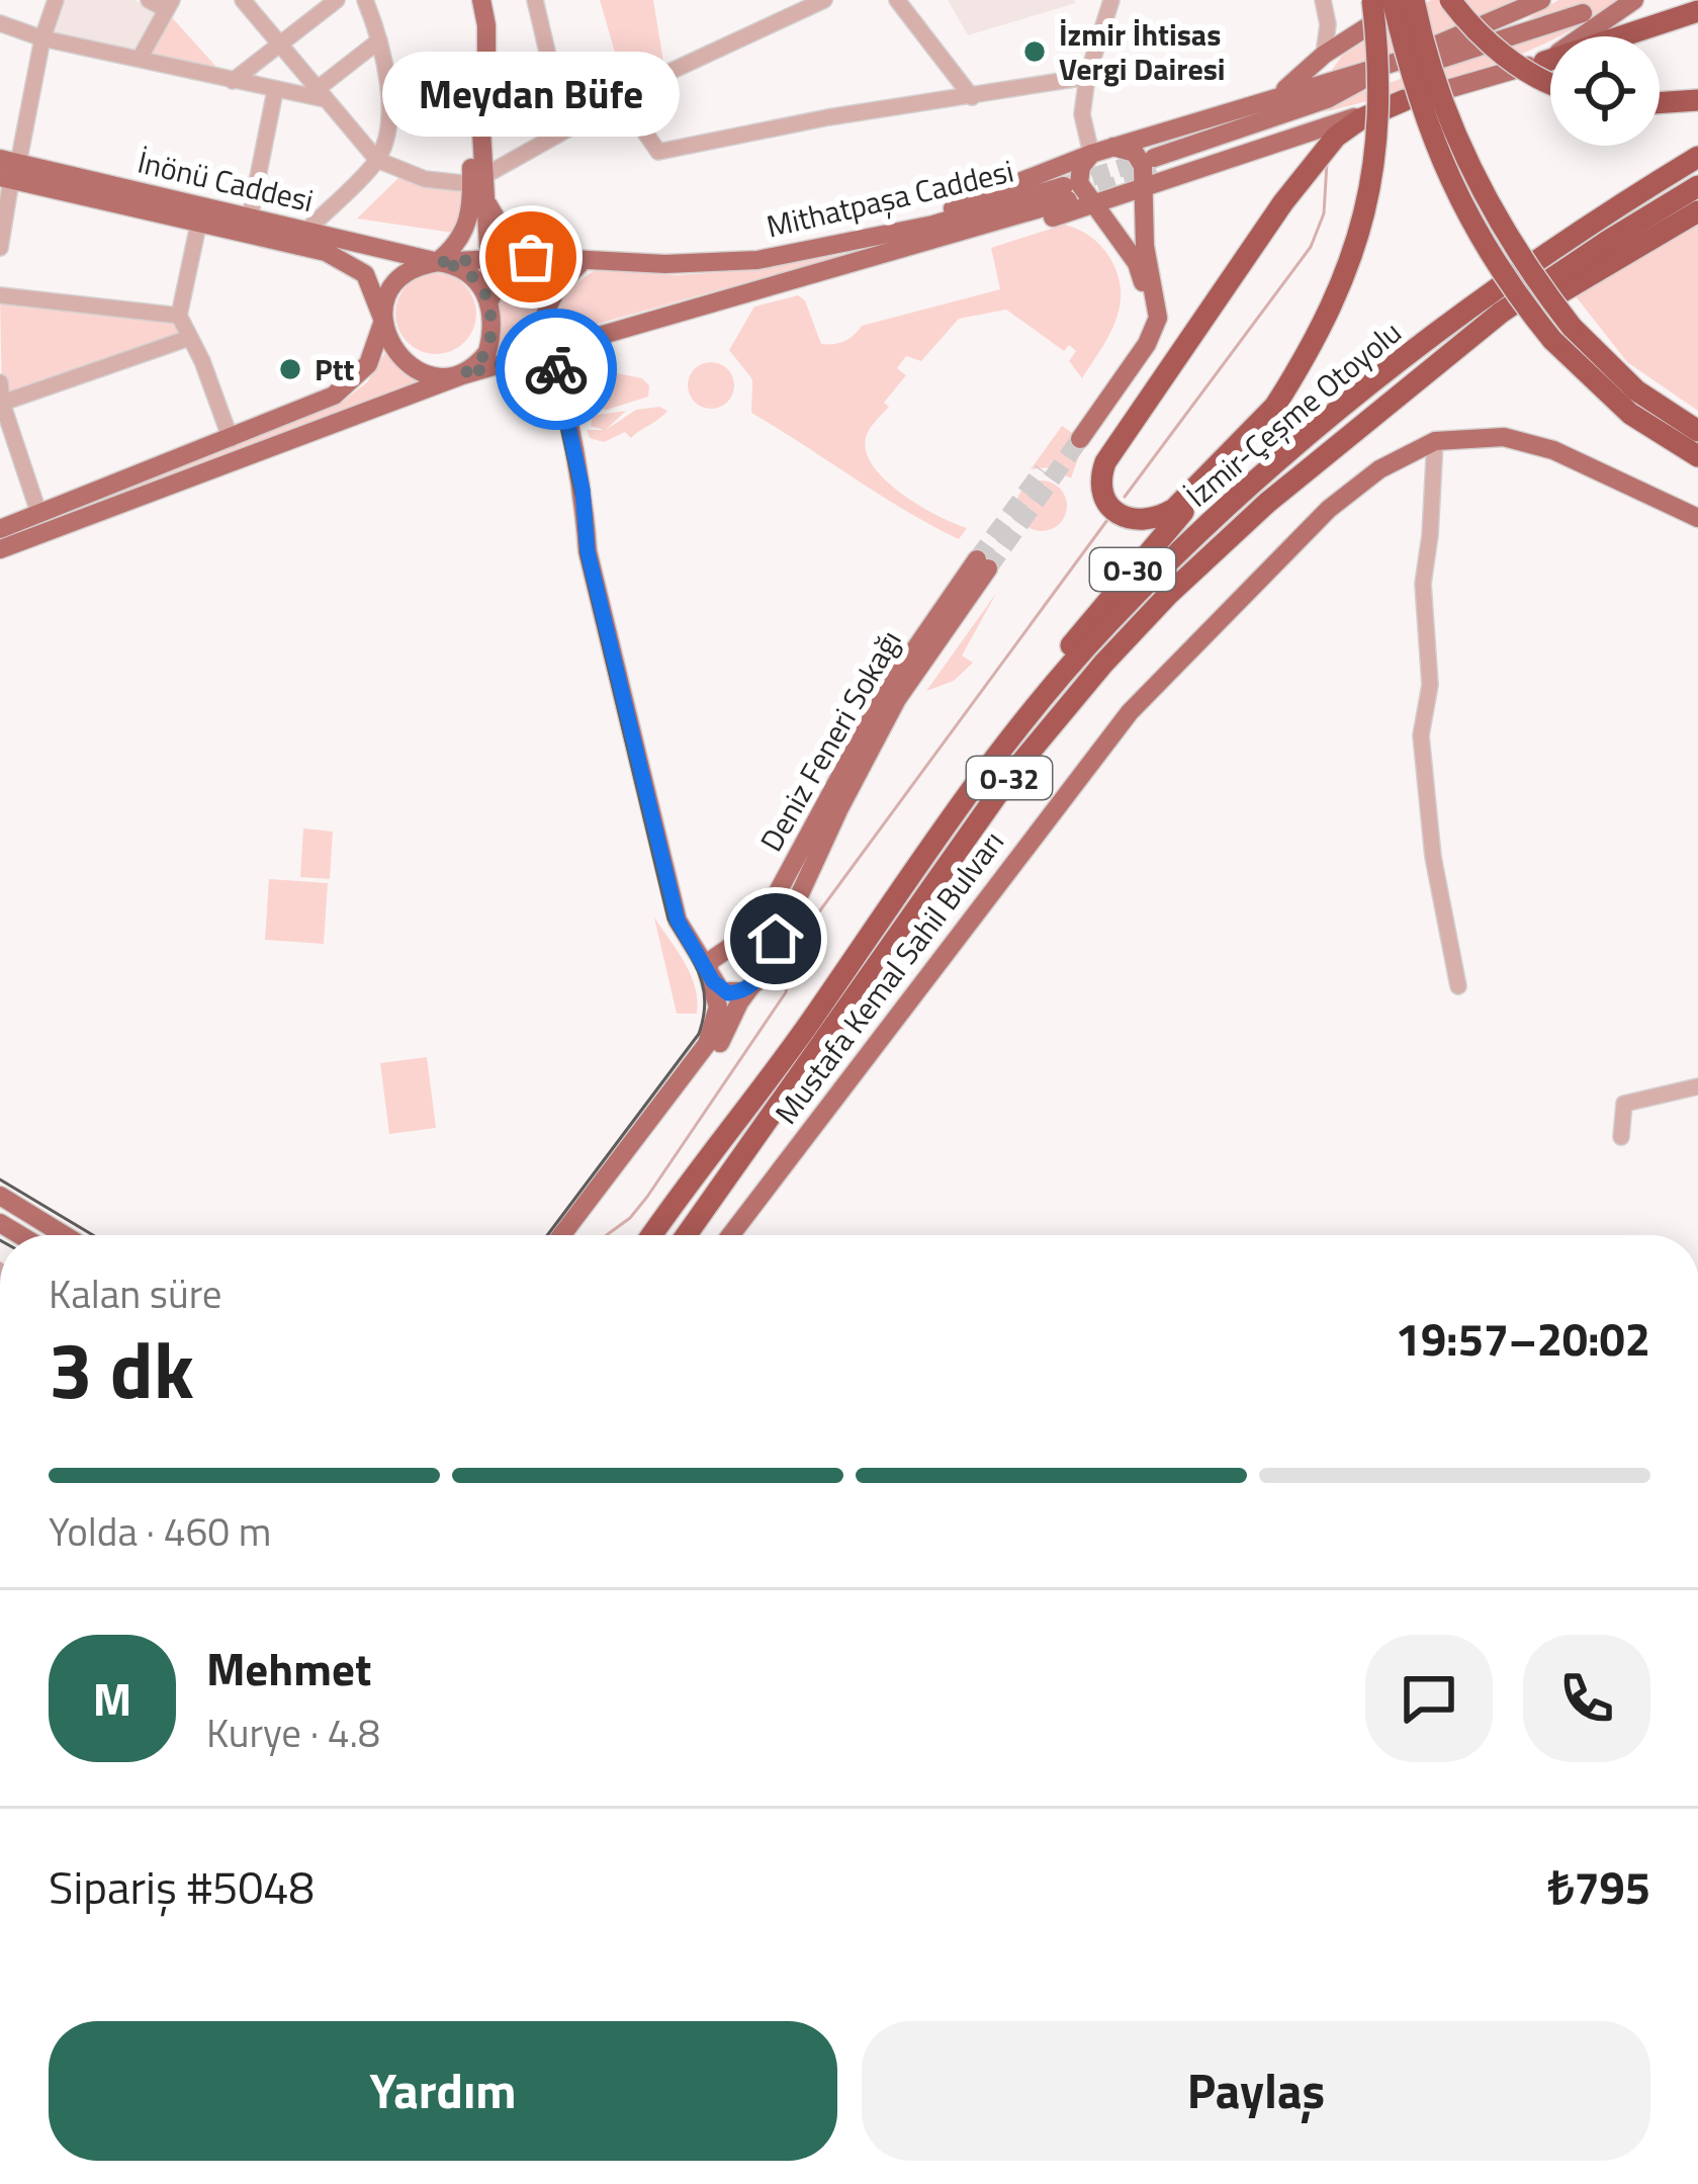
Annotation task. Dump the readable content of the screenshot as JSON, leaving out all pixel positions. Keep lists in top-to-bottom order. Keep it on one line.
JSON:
{"streets":{"highway":["İzmir-Çeşme Otoyolu","O-30","O-32"],"main road":["İnönü Caddesi","Mithatpaşa Caddesi","Deniz Feneri Sokağı","Mustafa Kemal Sahil Bulvarı"]},"crossings":[["İnönü Caddesi","Mithatpaşa Caddesi"],["İzmir-Çeşme Otoyolu","O-30"]],"places":["İzmir İhtisas Vergi Dairesi","Meydan Büfe","Ptt"],"page":{"bubble":"Meydan Büfe","heading":["3 dk","Kalan süre","19:57–20:02"],"panel":["Mehmet","Kurye · 4.8","Sipariş #5048","₺795"],"bar":"Yolda · 460 m","round":"M","buttons":["Yardım","Paylaş"]}}
